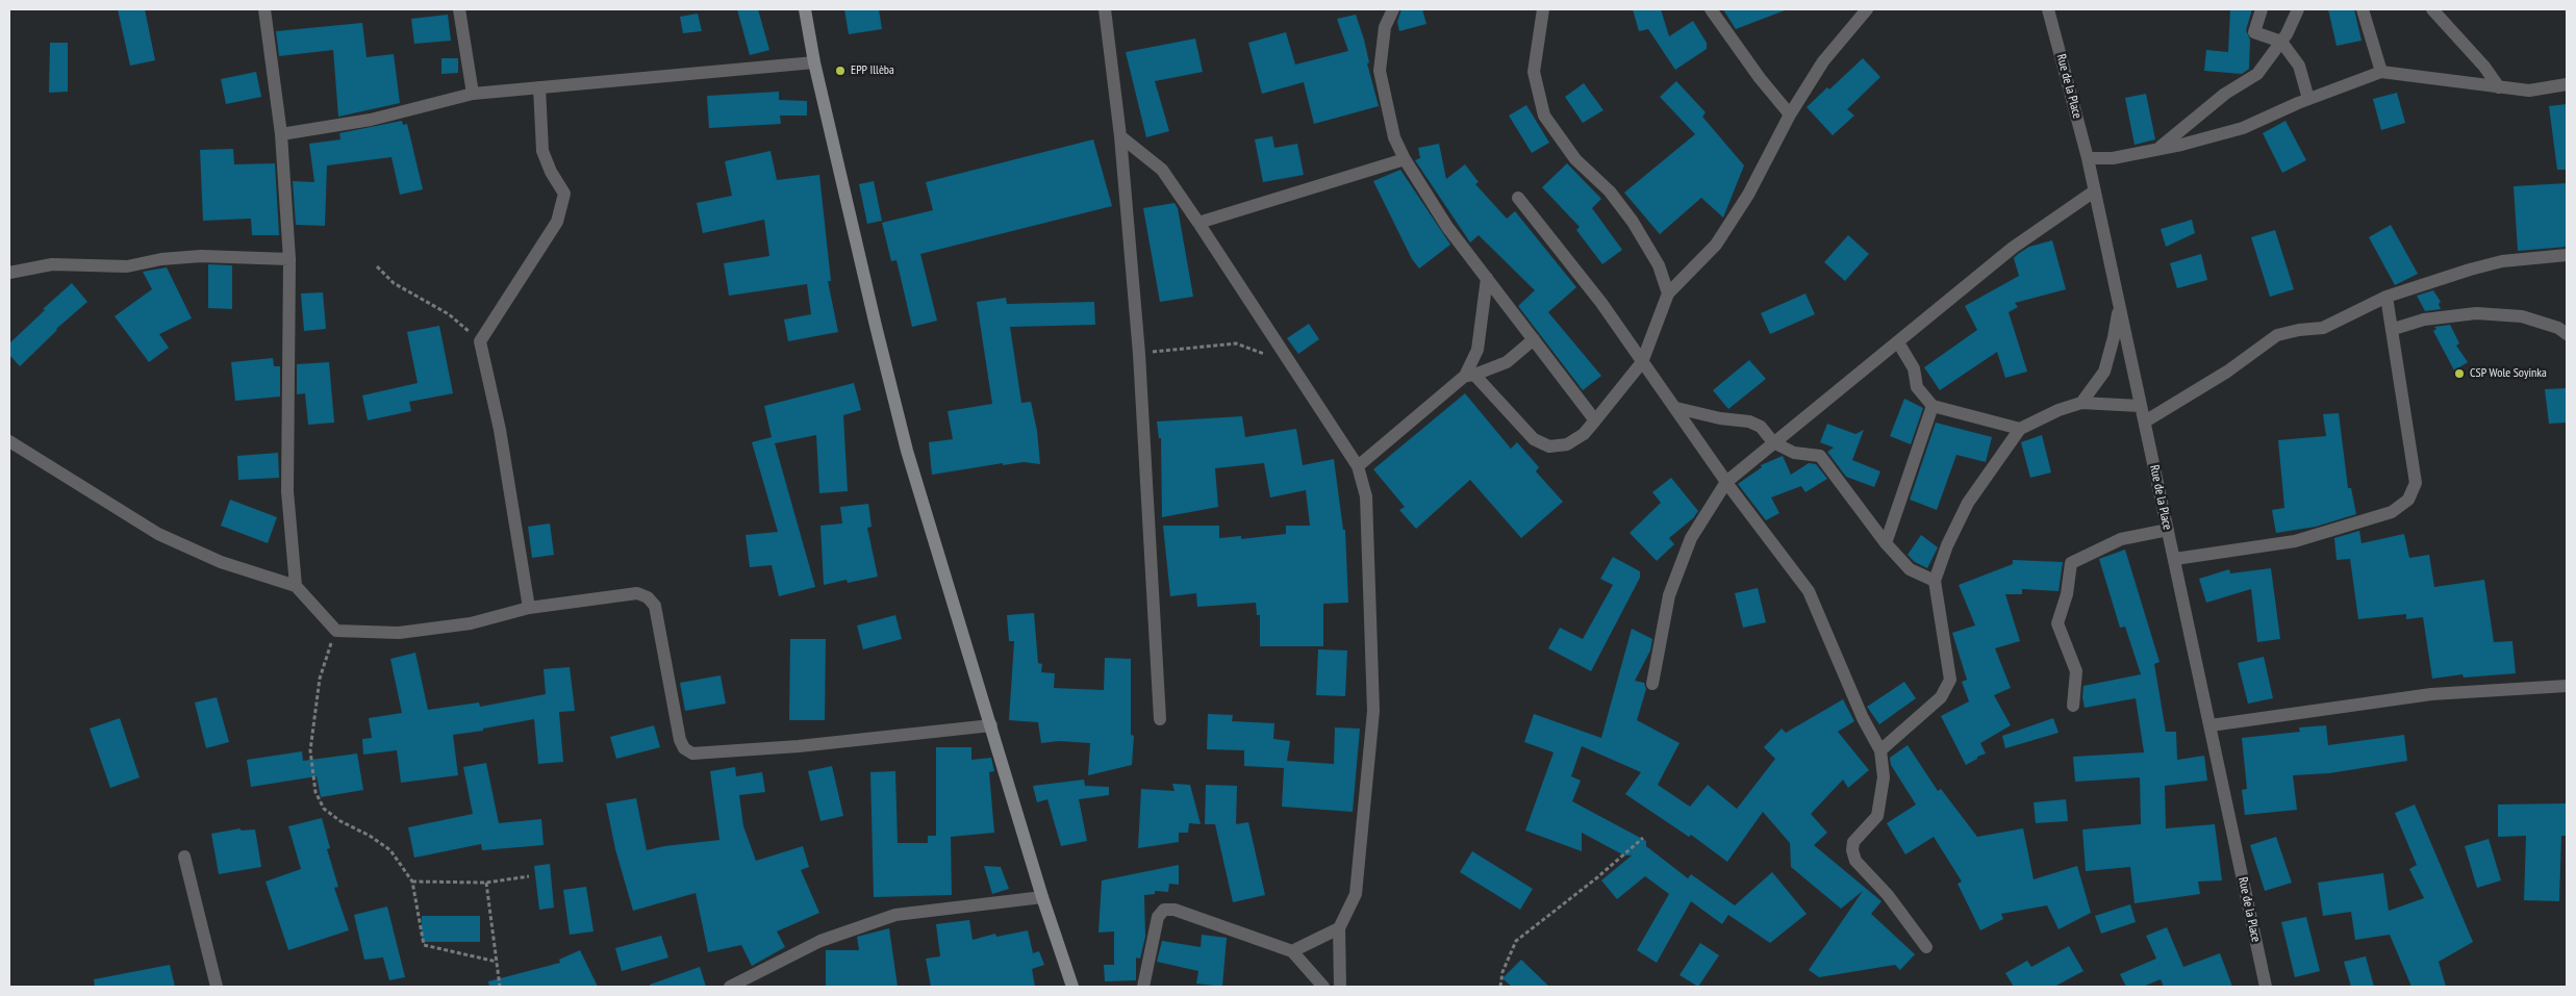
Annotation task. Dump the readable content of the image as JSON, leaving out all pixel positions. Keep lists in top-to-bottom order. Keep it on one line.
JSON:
{"streets":{"street":["Rue de la Place"]},"places":["EPP Illèba","CSP Wole Soyinka"]}
